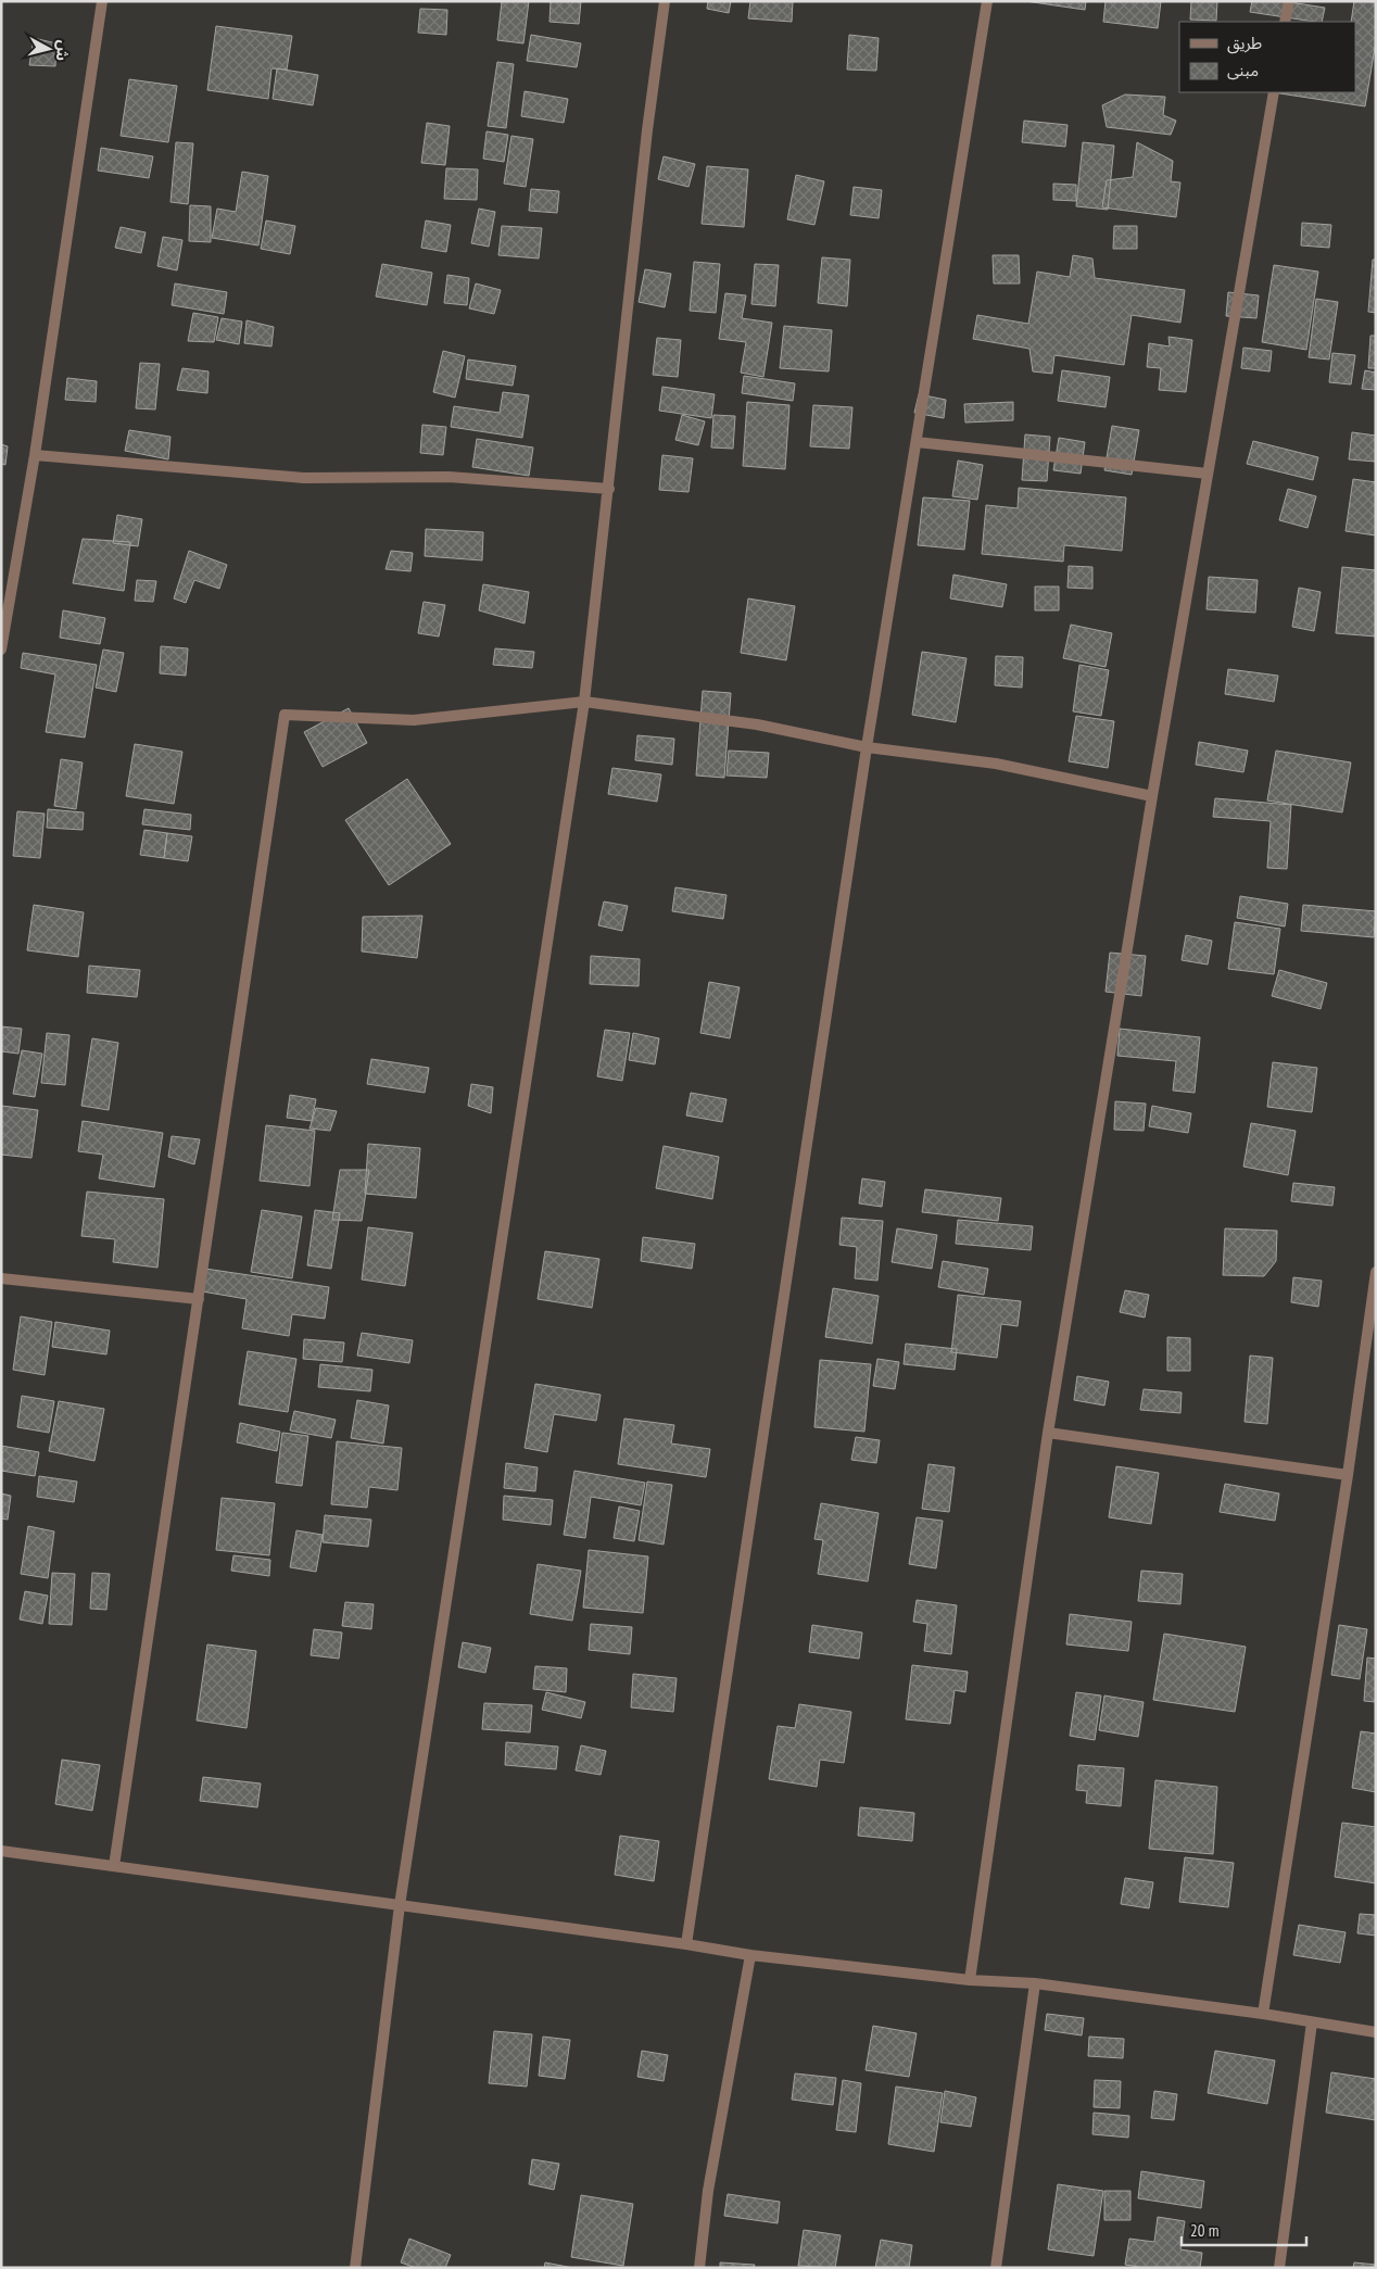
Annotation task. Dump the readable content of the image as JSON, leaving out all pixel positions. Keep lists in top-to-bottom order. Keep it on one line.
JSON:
{"legend":["طريق","مبنى"],"scale_bar":"20 m","north":"right"}
